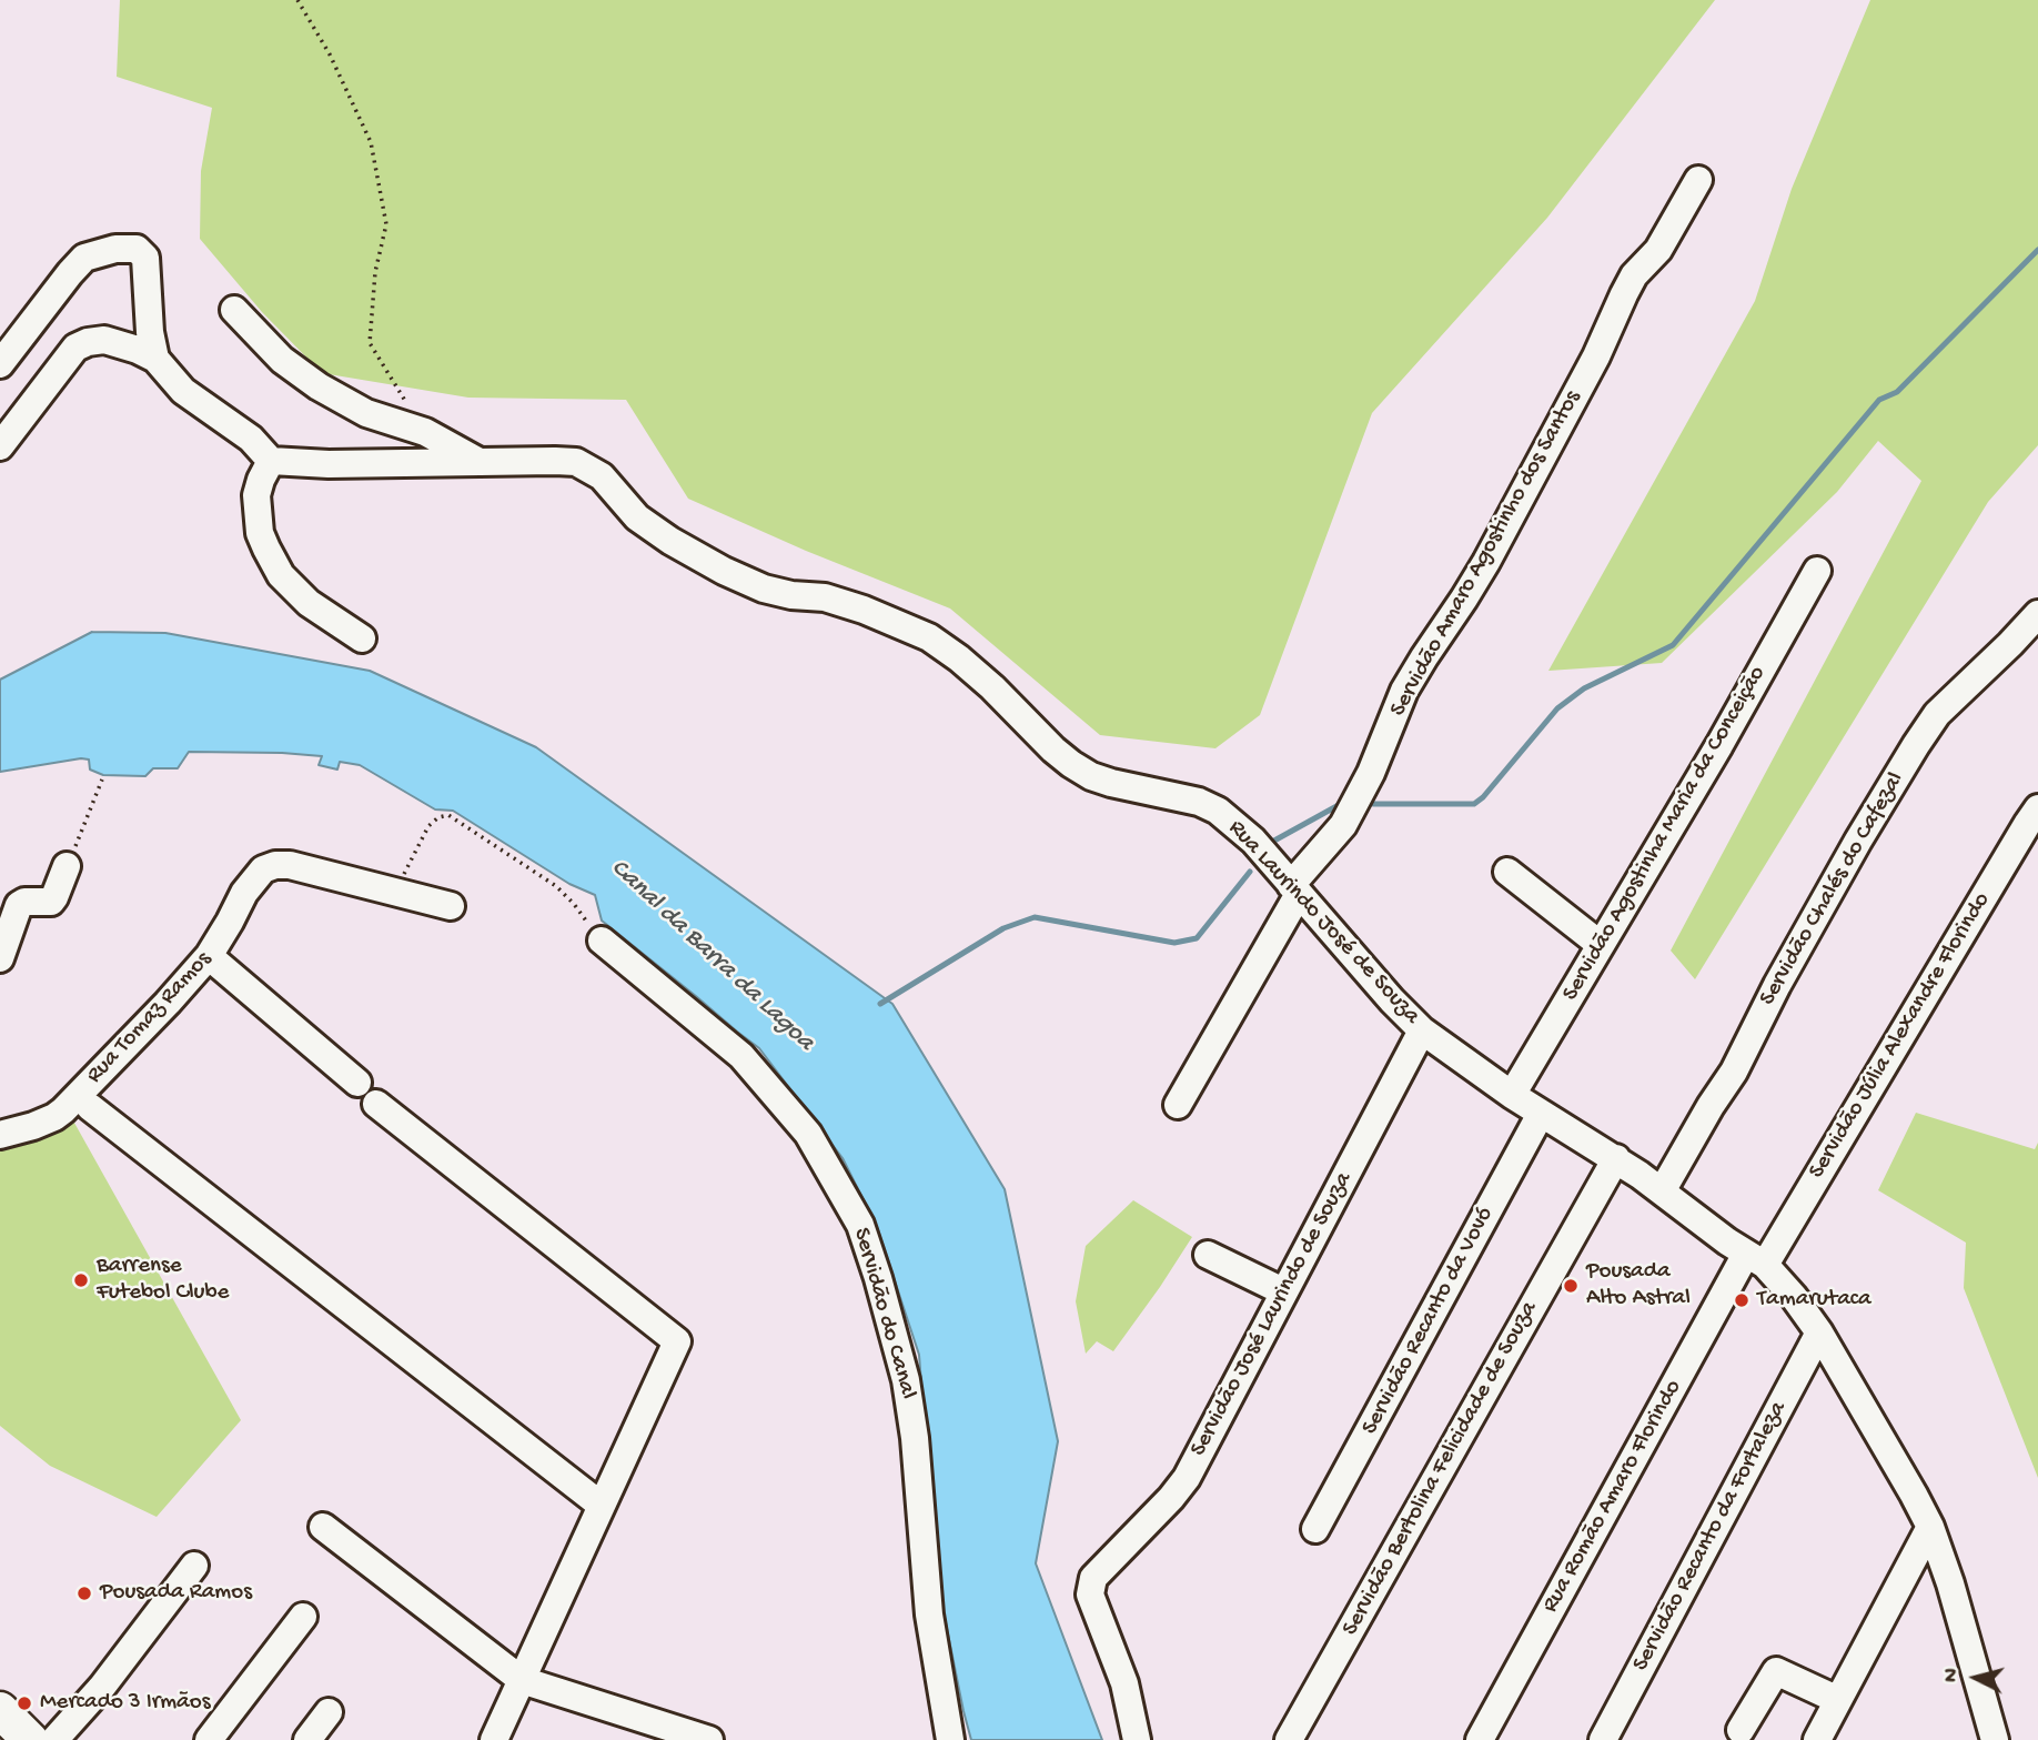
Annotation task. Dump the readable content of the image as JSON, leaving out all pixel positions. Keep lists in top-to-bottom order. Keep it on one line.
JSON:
{"streets":{"street":["Servidão Amaro Agostinho dos Santos","Servidão Agostinha Maria da Conceição","Servidão Chalés do Cafezal","Rua Laurindo José de Souza","Rua Tomaz Ramos","Servidão Júlia Alexandre Florindo","Servidão do Canal","Servidão José Laurindo de Souza","Servidão Recanto da Vovó","Servidão Bertolina Felicidade de Souza","Rua Romão Amaro Florindo","Servidão Recanto da Fortaleza"]},"crossings":[["Servidão Amaro Agostinho dos Santos","Rua Laurindo José de Souza"],["Servidão Agostinha Maria da Conceição","Rua Laurindo José de Souza"],["Servidão Chalés do Cafezal","Rua Laurindo José de Souza"],["Rua Laurindo José de Souza","Servidão Júlia Alexandre Florindo"],["Rua Laurindo José de Souza","Servidão José Laurindo de Souza"],["Rua Laurindo José de Souza","Servidão Recanto da Vovó"],["Rua Laurindo José de Souza","Servidão Bertolina Felicidade de Souza"],["Rua Laurindo José de Souza","Rua Romão Amaro Florindo"],["Rua Laurindo José de Souza","Servidão Recanto da Fortaleza"],["Servidão Júlia Alexandre Florindo","Rua Romão Amaro Florindo"]],"water":["Canal da Barra da Lagoa"],"places":["Barrense Futebol Clube","Pousada Alto Astral","Tamarutaca","Pousada Ramos","Mercado 3 Irmãos"],"north":"left"}
